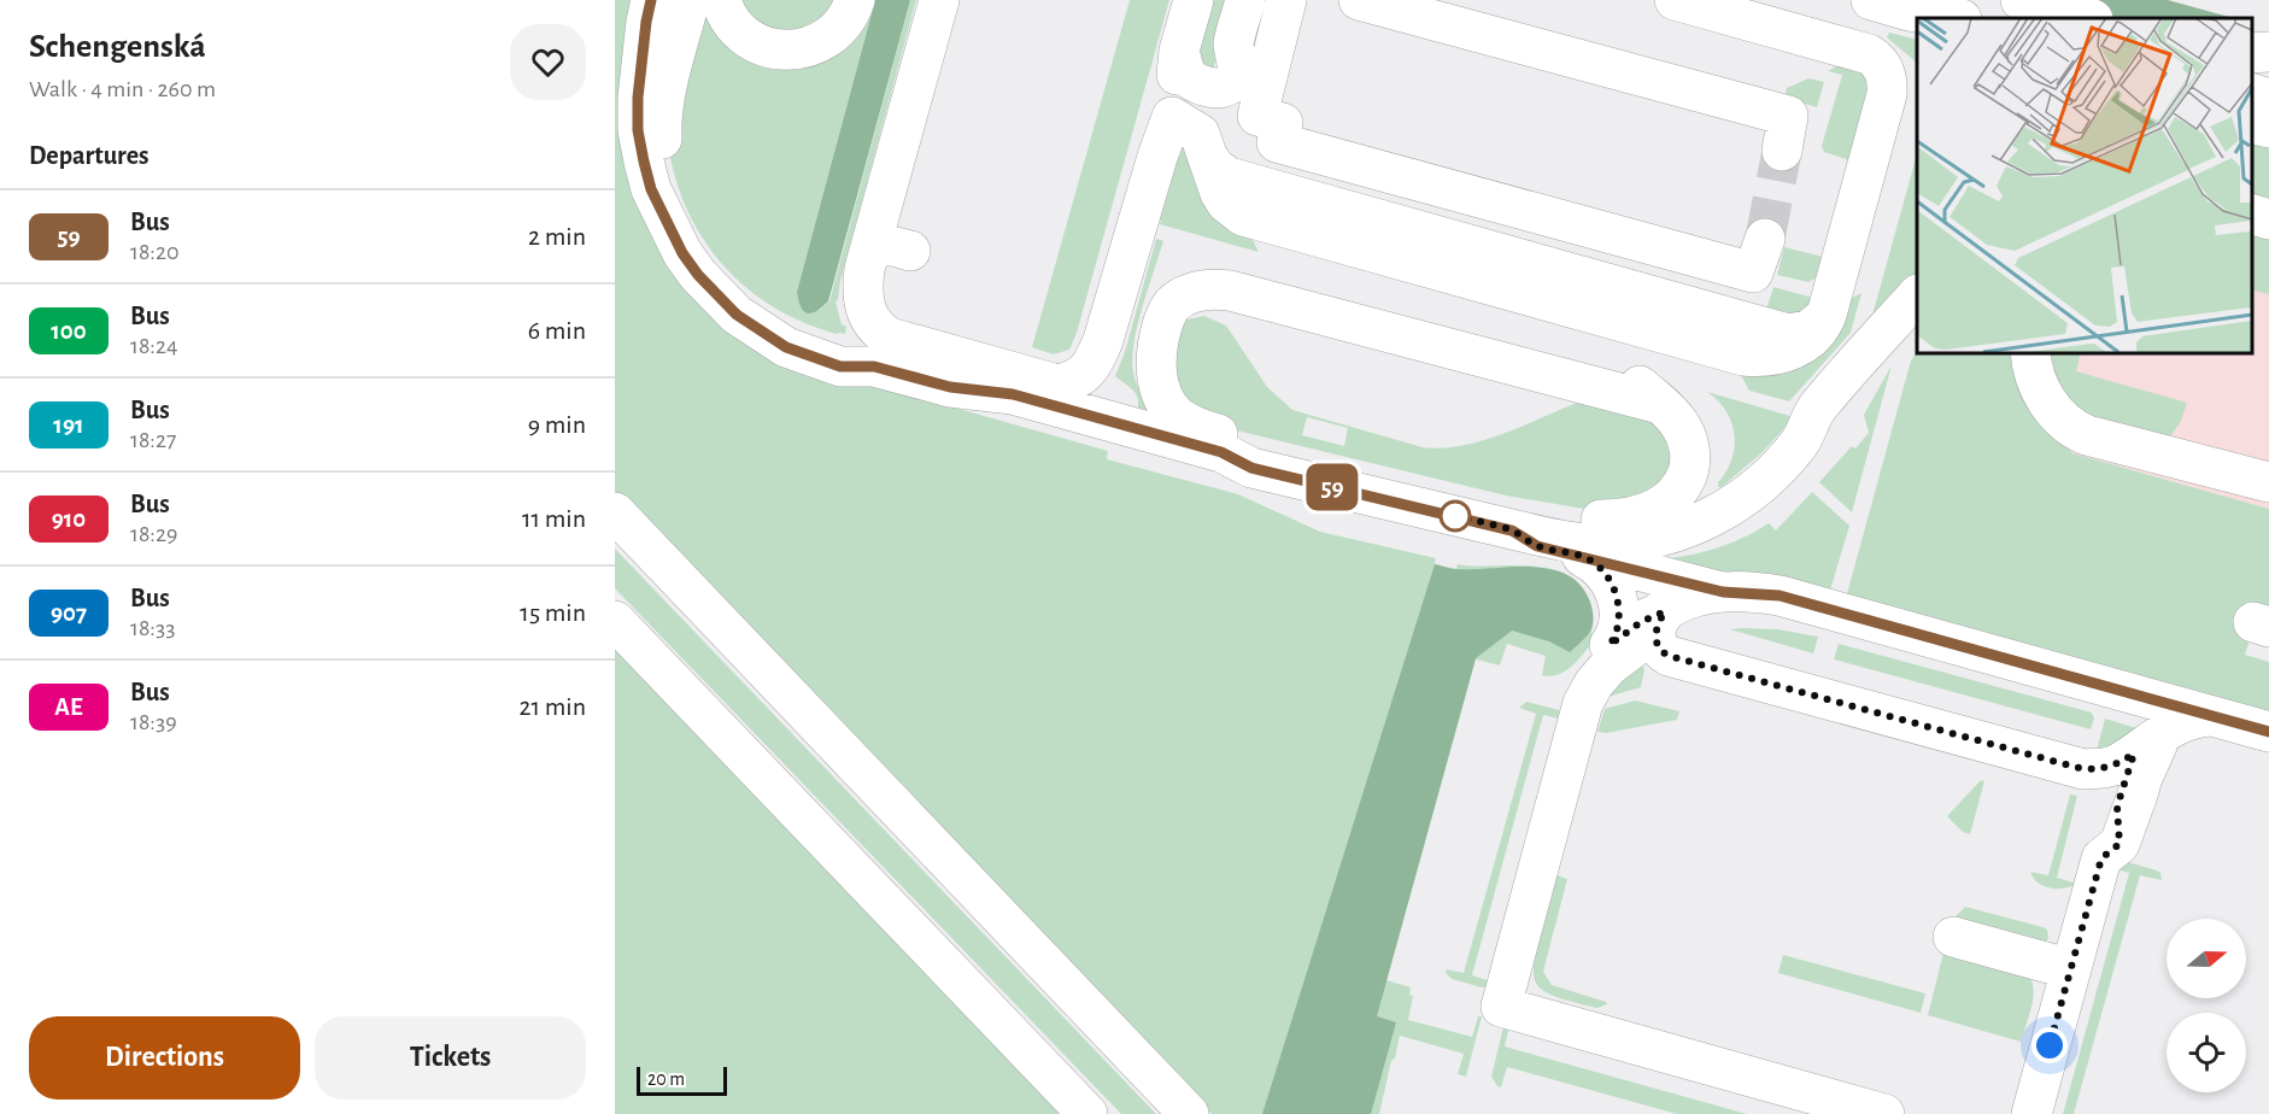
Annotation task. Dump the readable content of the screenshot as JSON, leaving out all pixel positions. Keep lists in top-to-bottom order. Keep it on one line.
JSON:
{"lines":["bus line 59"],"scale_bar":"20 m","north":"right","page":{"heading":[["Schengenská","Walk · 4 min · 260 m"],"Departures"],"on_map":"59","list":[{"mark":"59","name":"Bus","note":"18:20","value":"2 min"},{"mark":"100","name":"Bus","note":"18:24","value":"6 min"},{"mark":"191","name":"Bus","note":"18:27","value":"9 min"},{"mark":"910","name":"Bus","note":"18:29","value":"11 min"},{"mark":"907","name":"Bus","note":"18:33","value":"15 min"},{"mark":"AE","name":"Bus","note":"18:39","value":"21 min"}],"buttons":["Directions","Tickets"],"scale":"20 m"}}
